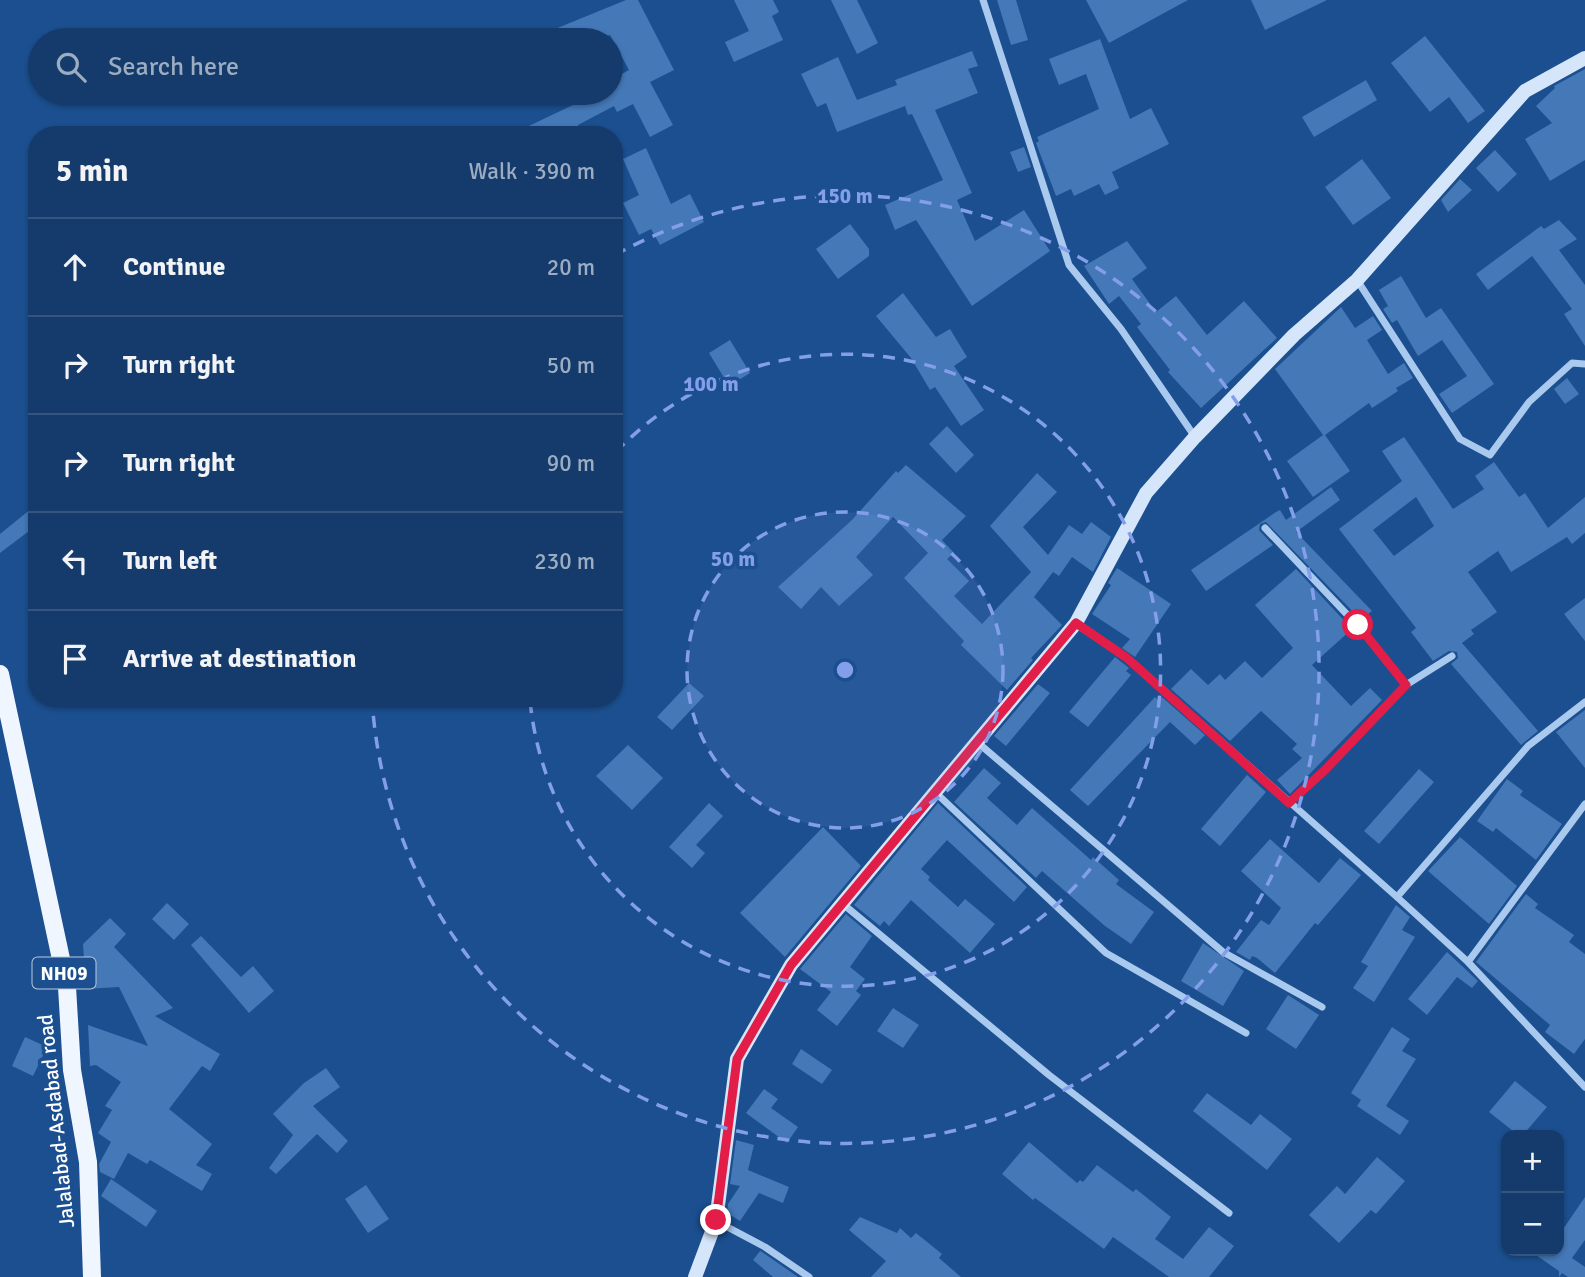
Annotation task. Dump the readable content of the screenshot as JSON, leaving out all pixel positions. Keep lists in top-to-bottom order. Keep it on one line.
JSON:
{"streets":{"main road":["NH09","Jalalabad-Asdabad road"]},"page":{"search":"Search here","heading":["5 min","Walk · 390 m"],"list":[["Continue","20 m"],["Turn right","50 m"],["Turn right","90 m"],["Turn left","230 m"],"Arrive at destination"],"map_buttons":["+","−"]},"rings":["150 m","100 m","50 m"]}
